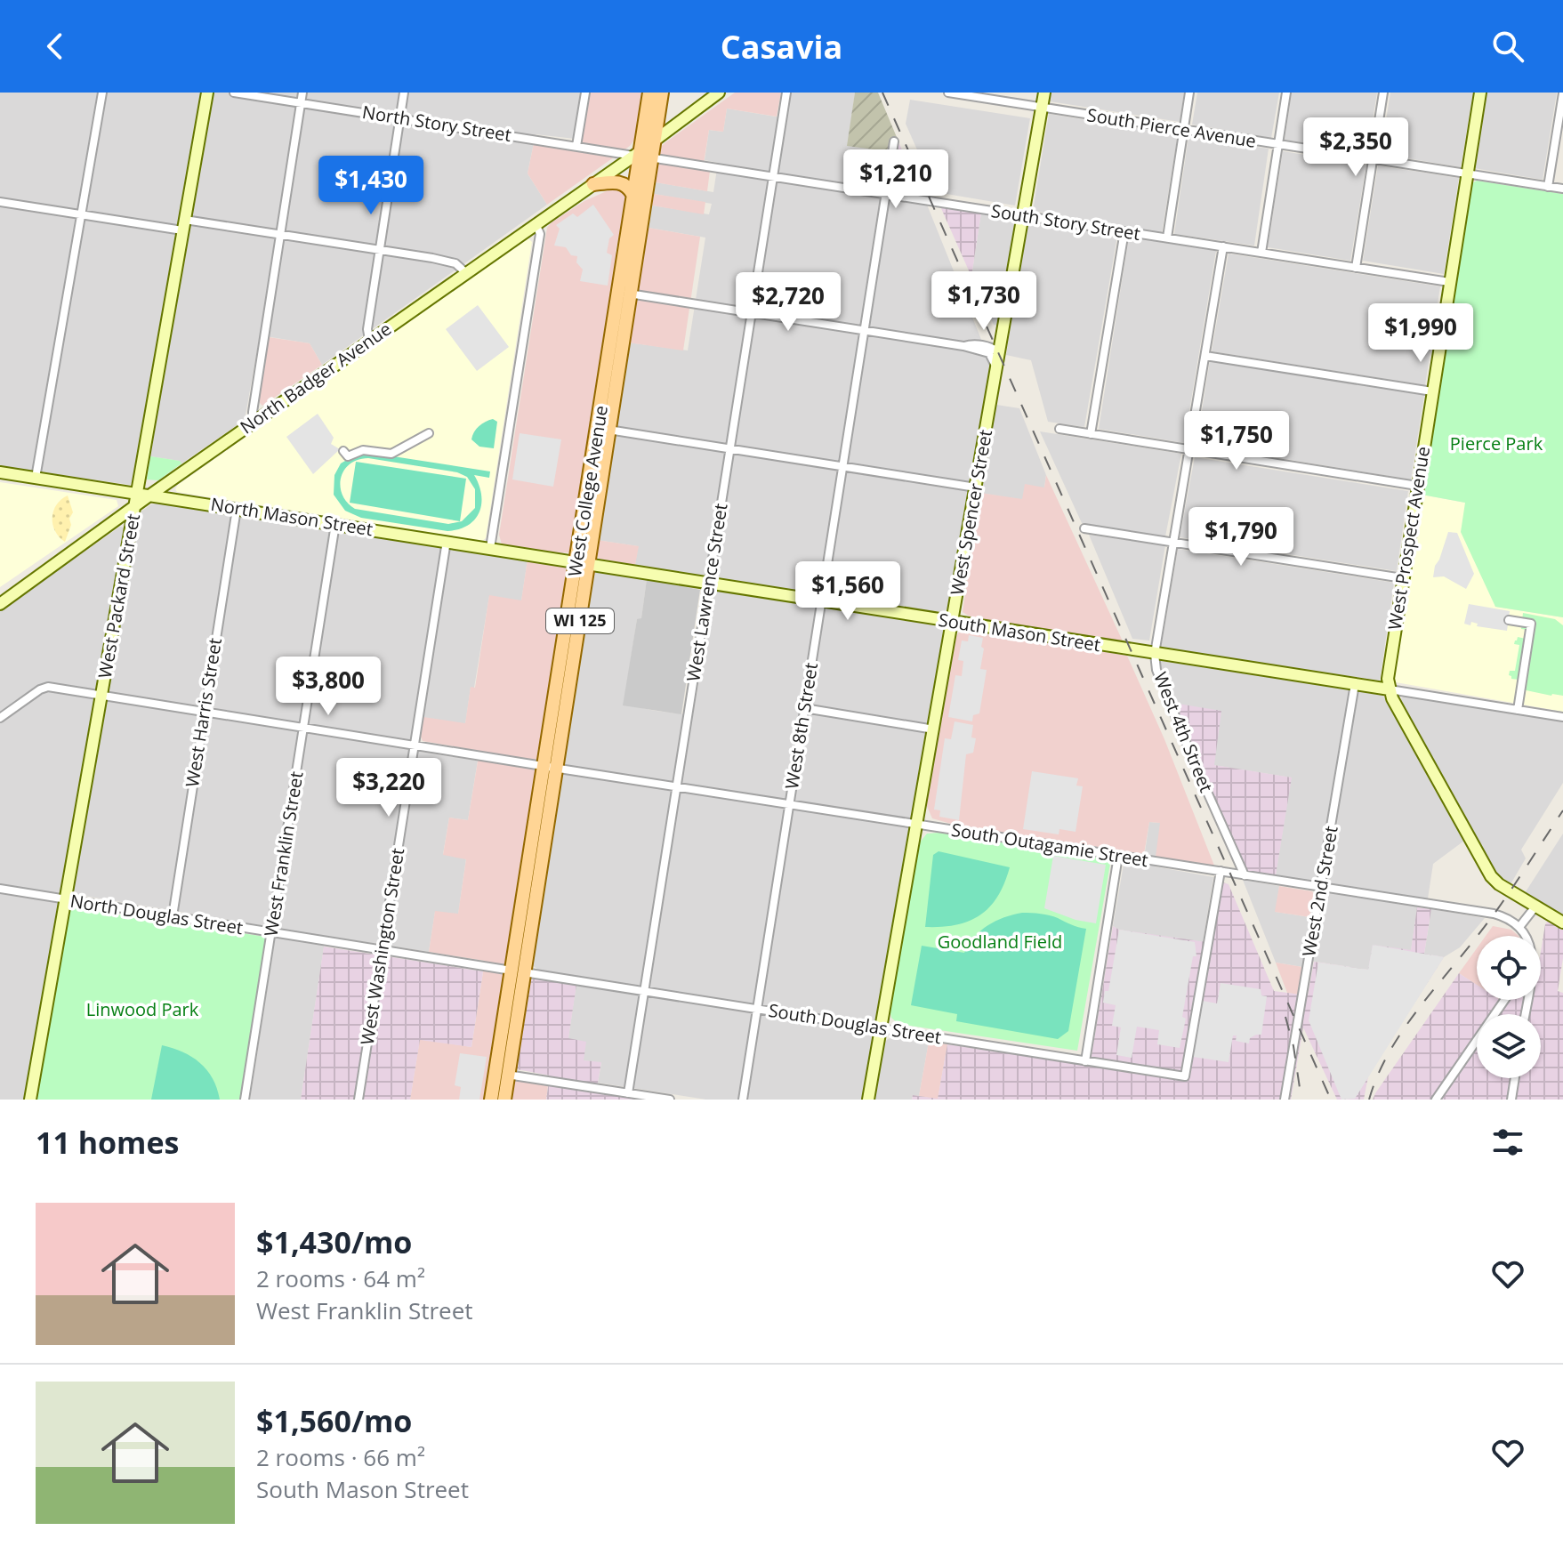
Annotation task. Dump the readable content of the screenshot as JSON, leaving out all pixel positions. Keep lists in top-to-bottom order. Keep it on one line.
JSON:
{"streets":{"main road":["North Badger Avenue","West College Avenue","West Spencer Street","North Mason Street","West Prospect Avenue","West Packard Street","WI 125","South Mason Street"],"street":["North Story Street","South Pierce Avenue","South Story Street","West Lawrence Street","West Harris Street","West 8th Street","West 4th Street","South Outagamie Street","West Franklin Street","West 2nd Street","North Douglas Street","West Washington Street","South Douglas Street"]},"crossings":[["North Story Street","South Story Street"],["North Story Street","North Badger Avenue"],["North Story Street","West College Avenue"],["South Pierce Avenue","West Spencer Street"],["South Pierce Avenue","West Prospect Avenue"],["South Story Street","North Badger Avenue"],["South Story Street","West College Avenue"],["South Story Street","West Spencer Street"],["South Story Street","West Prospect Avenue"],["South Story Street","West Lawrence Street"],["South Story Street","West 8th Street"],["South Story Street","West 4th Street"],["North Badger Avenue","West College Avenue"],["North Badger Avenue","North Mason Street"],["North Badger Avenue","West Packard Street"],["West College Avenue","North Mason Street"],["West College Avenue","South Mason Street"],["West College Avenue","South Outagamie Street"],["West College Avenue","North Douglas Street"],["West College Avenue","South Douglas Street"],["West Spencer Street","South Mason Street"],["West Spencer Street","South Outagamie Street"],["West Spencer Street","South Douglas Street"],["North Mason Street","West Packard Street"],["North Mason Street","South Mason Street"],["North Mason Street","West Harris Street"],["North Mason Street","West Franklin Street"],["North Mason Street","West Washington Street"],["West Prospect Avenue","South Mason Street"],["West Lawrence Street","South Mason Street"],["West Lawrence Street","South Outagamie Street"],["West Lawrence Street","South Douglas Street"],["West Packard Street","South Outagamie Street"],["West Packard Street","North Douglas Street"],["South Mason Street","West 8th Street"],["South Mason Street","West 4th Street"],["South Mason Street","West 2nd Street"],["West Harris Street","South Outagamie Street"],["West Harris Street","North Douglas Street"],["West 8th Street","South Outagamie Street"],["West 8th Street","South Douglas Street"],["West 4th Street","South Outagamie Street"],["South Outagamie Street","West Franklin Street"],["South Outagamie Street","West 2nd Street"],["South Outagamie Street","West Washington Street"],["South Outagamie Street","South Douglas Street"],["West Franklin Street","North Douglas Street"],["North Douglas Street","West Washington Street"],["North Douglas Street","South Douglas Street"]],"parks":["Pierce Park","Goodland Field","Linwood Park"],"page":{"header":"Casavia","price":["$2,350","$1,210","$1,430","$1,730","$2,720","$1,990","$1,750","$1,790","$1,560","$3,800","$3,220"],"heading":"11 homes","list":[{"name":"$1,430/mo","note":"2 rooms · 64 m² · West Franklin Street"},{"name":"$1,560/mo","note":"2 rooms · 66 m² · South Mason Street"}]}}
